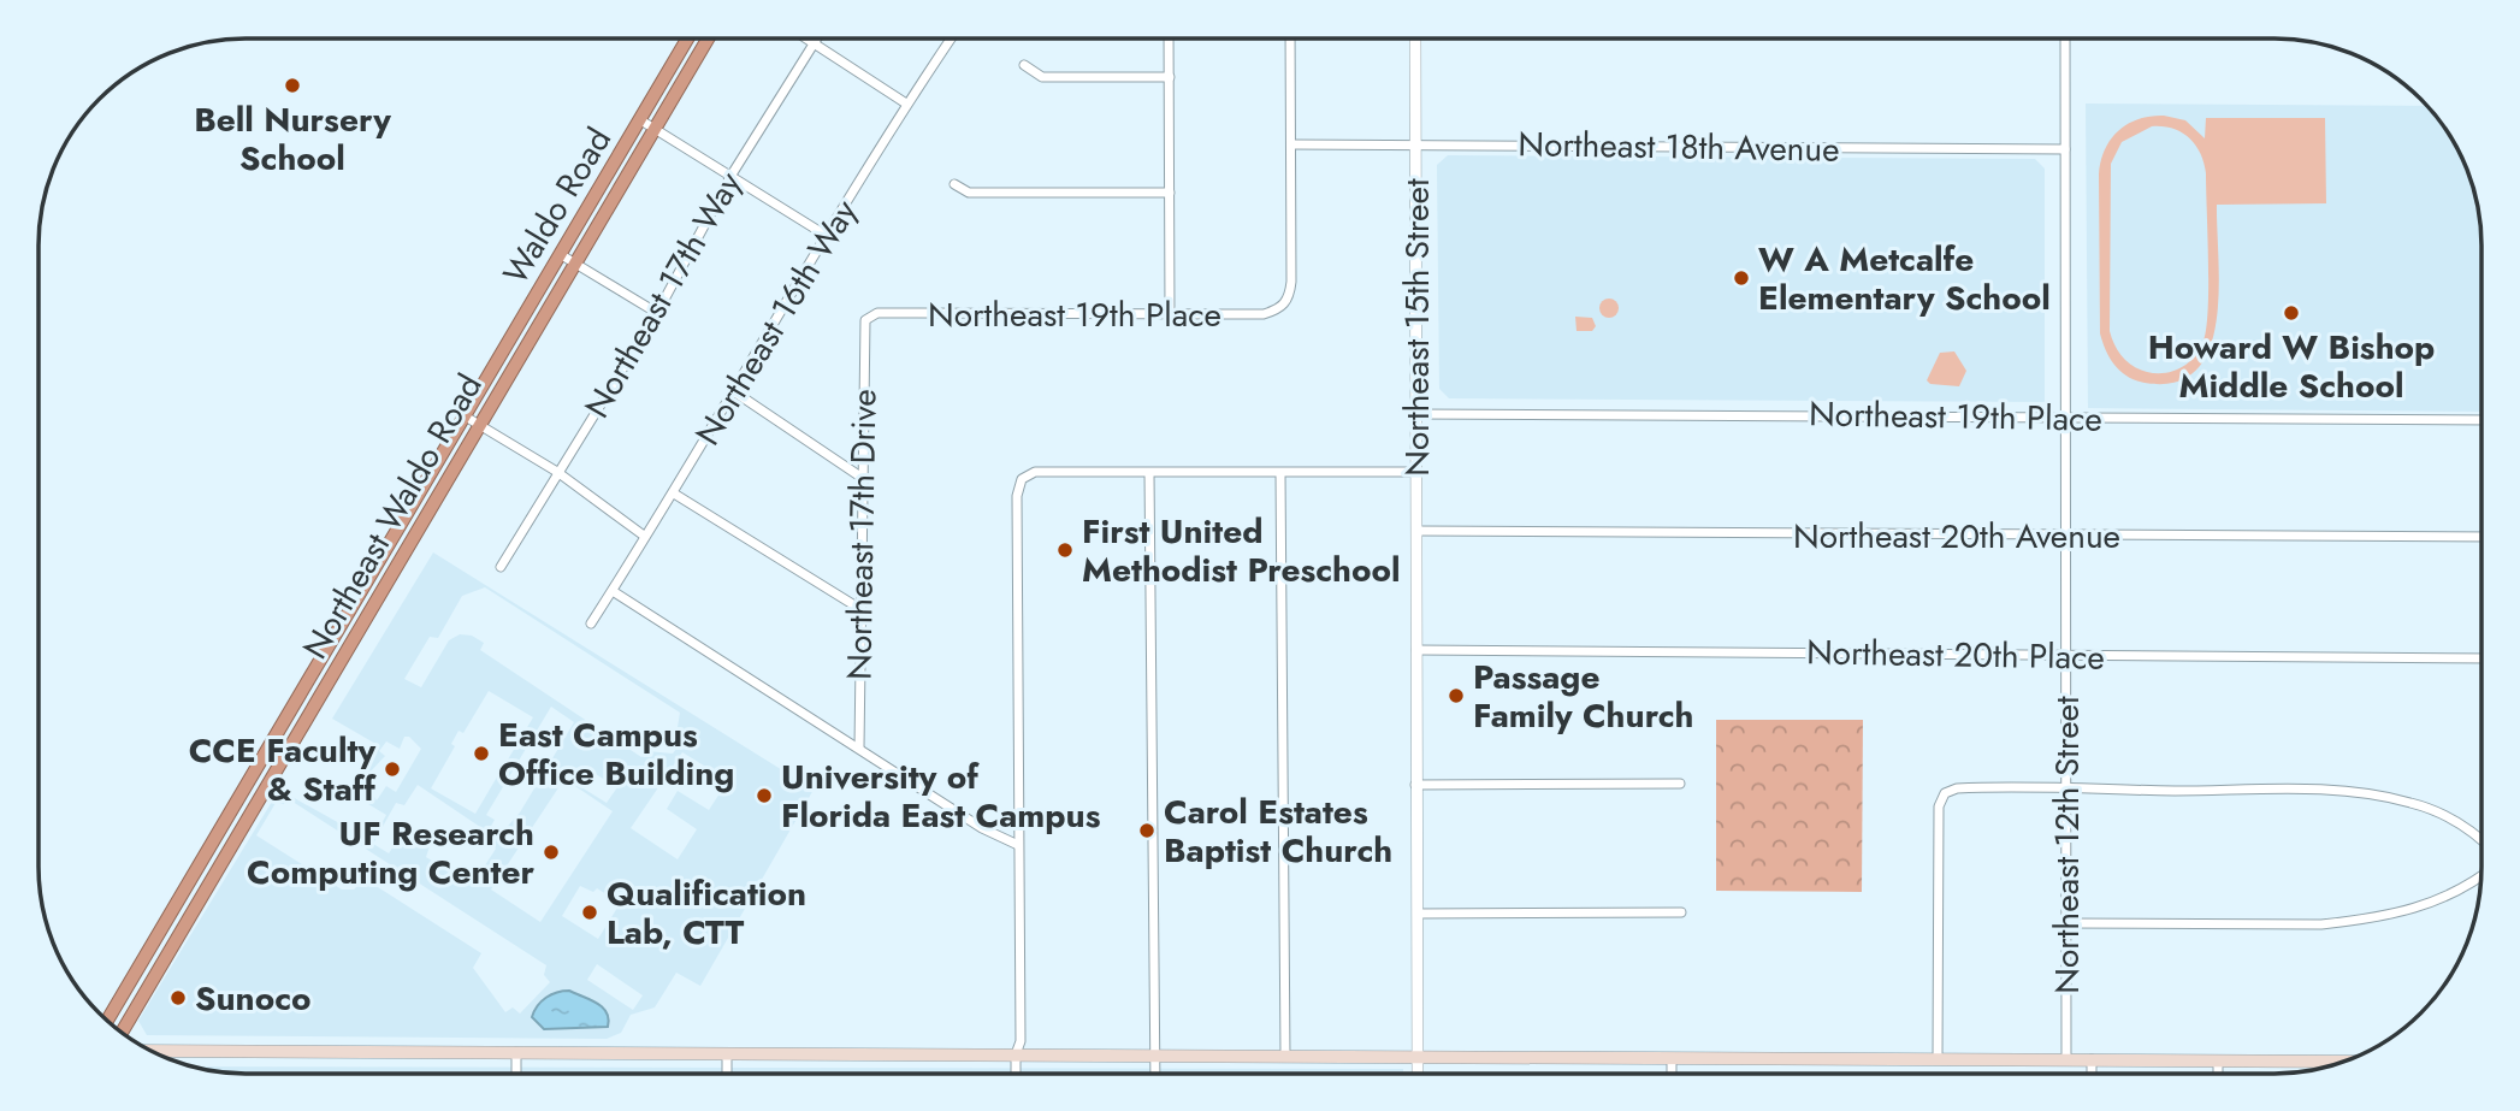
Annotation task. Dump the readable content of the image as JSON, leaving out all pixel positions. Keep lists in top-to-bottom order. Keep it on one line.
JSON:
{"streets":{"highway":["Waldo Road","Northeast Waldo Road"],"street":["Northeast 18th Avenue","Northeast 17th Way","Northeast 19th Place","Northeast 16th Way","Northeast 15th Street","Northeast 17th Drive","Northeast 20th Avenue","Northeast 20th Place","Northeast 12th Street"]},"crossings":[["Northeast 18th Avenue","Northeast 19th Place"],["Northeast 18th Avenue","Northeast 15th Street"],["Northeast 18th Avenue","Northeast 12th Street"],["Waldo Road","Northeast Waldo Road"],["Northeast 19th Place","Northeast 15th Street"],["Northeast 19th Place","Northeast 17th Drive"],["Northeast 19th Place","Northeast 12th Street"],["Northeast 15th Street","Northeast 20th Avenue"],["Northeast 15th Street","Northeast 20th Place"],["Northeast 20th Avenue","Northeast 12th Street"],["Northeast 20th Place","Northeast 12th Street"]],"places":["Bell Nursery School","W A Metcalfe Elementary School","Howard W Bishop Middle School","First United Methodist Preschool","Passage Family Church","East Campus Office Building","CCE Faculty & Staff","University of Florida East Campus","Carol Estates Baptist Church","UF Research Computing Center","Qualification Lab, CTT","Sunoco"]}
